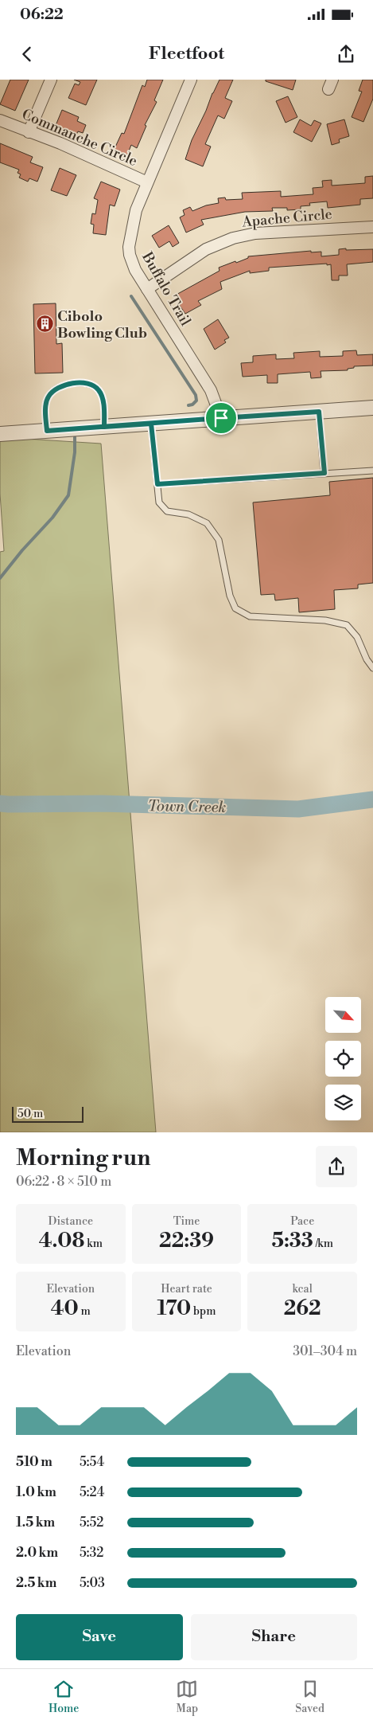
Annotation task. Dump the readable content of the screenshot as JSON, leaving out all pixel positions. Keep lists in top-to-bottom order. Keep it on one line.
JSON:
{"streets":{"street":["Commanche Circle","Apache Circle","Buffalo Trail"]},"crossings":[["Commanche Circle","Buffalo Trail"],["Apache Circle","Buffalo Trail"]],"water":["Town Creek"],"places":{"building":["Cibolo Bowling Club"]},"scale_bar":"50 m","north":"bottom right","page":{"status":"06:22","header":"Fleetfoot","scale":"50 m","heading":["Morning run","06:22 · 8 × 510 m"],"stats":[["Distance","4.08 km"],["Time","22:39"],["Pace","5:33 /km"],["Elevation","40 m"],["Heart rate","170 bpm"],["kcal","262"]],"chart":["Elevation","301–304 m"],"list":[{"name":"510 m","note":"5:54"},{"name":"1.0 km","note":"5:24"},{"name":"1.5 km","note":"5:52"},{"name":"2.0 km","note":"5:32"},{"name":"2.5 km","note":"5:03"}],"buttons":["Save","Share"],"tabs":["Home","Map","Saved"]}}
